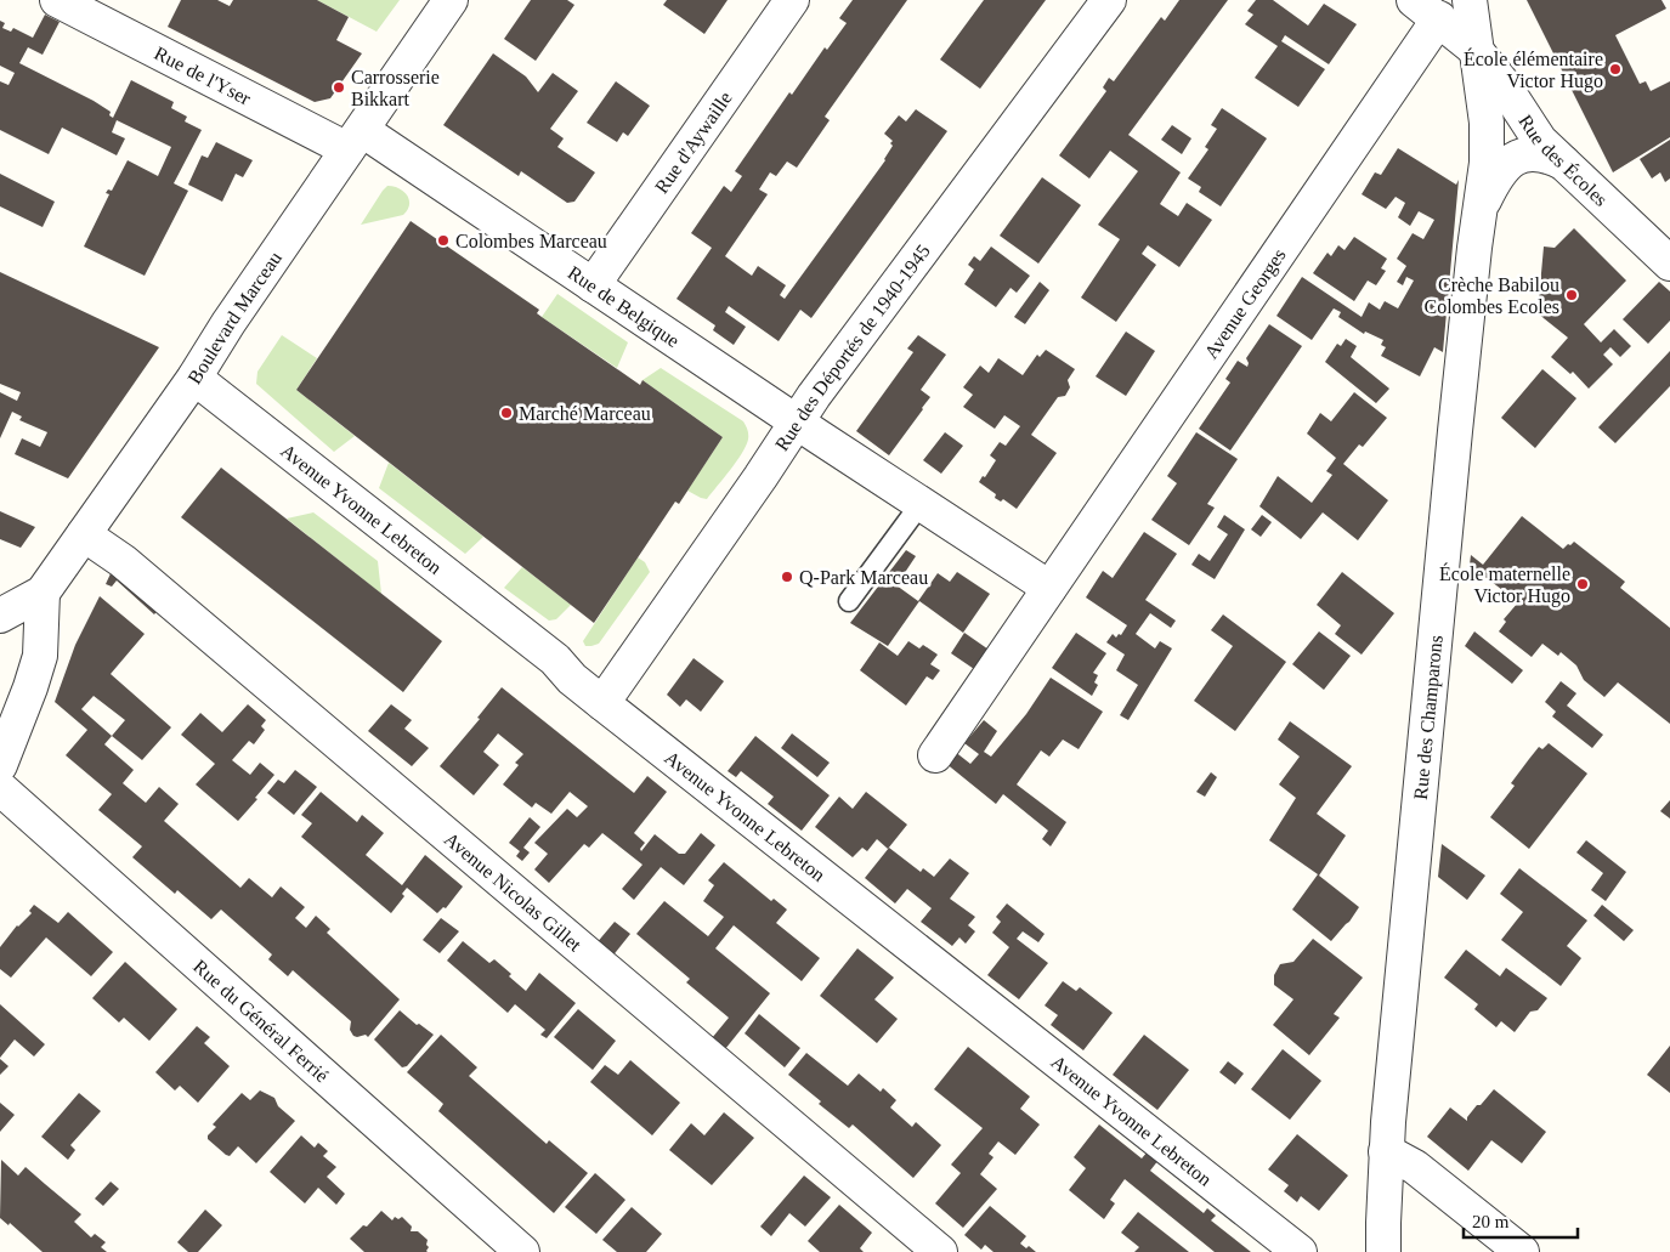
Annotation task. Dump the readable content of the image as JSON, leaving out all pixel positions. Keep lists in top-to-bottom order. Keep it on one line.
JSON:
{"streets":{"street":["Rue de l'Yser","Rue d'Aywaille","Rue des Écoles","Avenue Georges","Rue de Belgique","Boulevard Marceau","Rue des Déportés de 1940-1945","Avenue Yvonne Lebreton","Rue des Champarons","Avenue Nicolas Gillet","Rue du Général Ferrié"]},"crossings":[["Rue de l'Yser","Rue de Belgique"],["Rue de l'Yser","Boulevard Marceau"],["Rue d'Aywaille","Rue de Belgique"],["Rue des Écoles","Avenue Georges"],["Rue des Écoles","Rue des Champarons"],["Rue de Belgique","Boulevard Marceau"],["Rue de Belgique","Rue des Déportés de 1940-1945"],["Boulevard Marceau","Avenue Yvonne Lebreton"],["Boulevard Marceau","Avenue Nicolas Gillet"],["Rue des Déportés de 1940-1945","Avenue Yvonne Lebreton"]],"places":["École élémentaire Victor Hugo","Carrosserie Bikkart","Colombes Marceau","Crèche Babilou Colombes Ecoles","Marché Marceau","Q-Park Marceau","École maternelle Victor Hugo"],"scale_bar":"20 m"}
